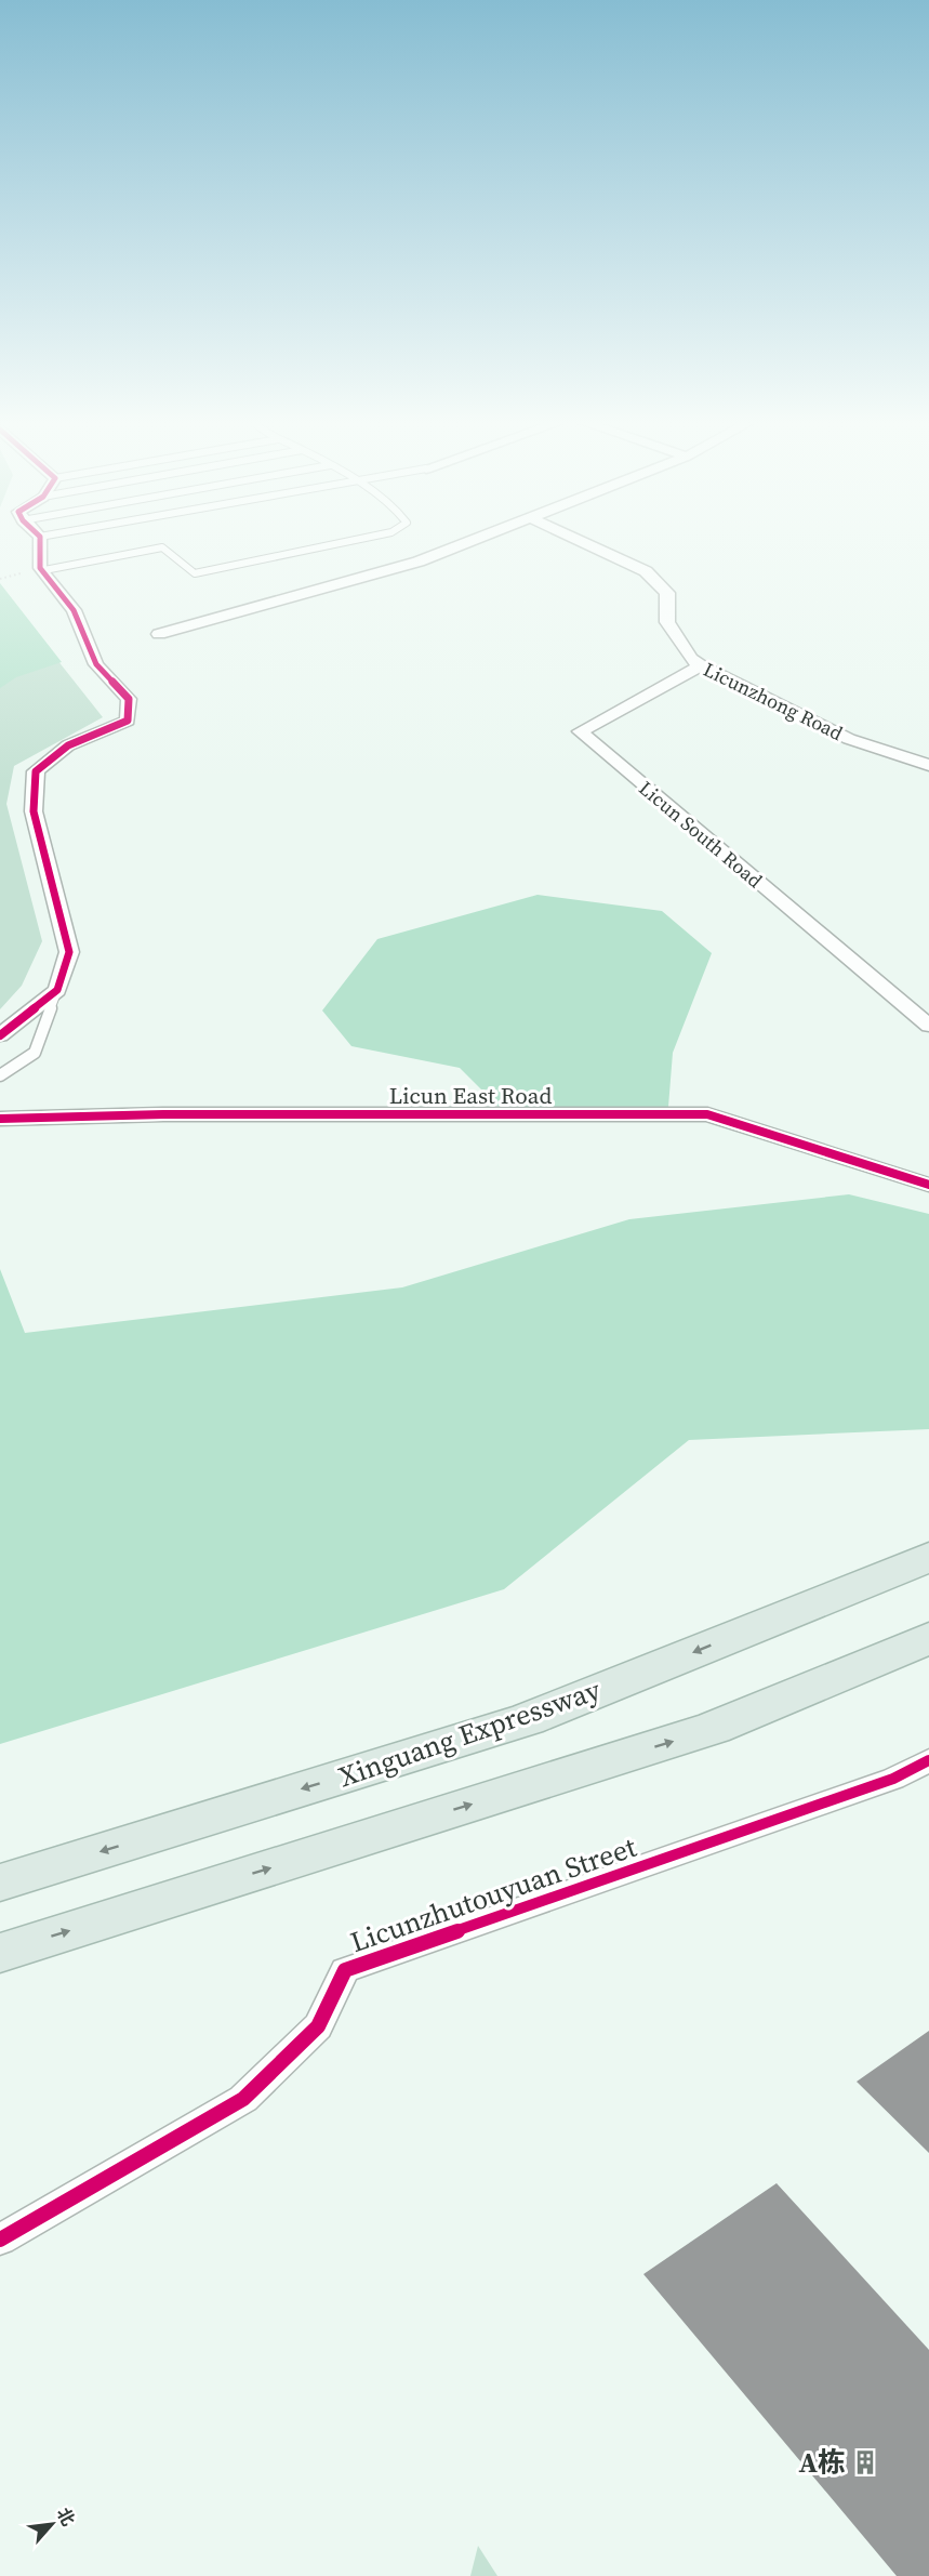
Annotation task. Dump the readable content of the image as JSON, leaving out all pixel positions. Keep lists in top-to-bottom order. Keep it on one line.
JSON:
{"streets":{"highway":["Xinguang Expressway"],"street":["Licunzhong Road","Licun South Road","Licun East Road","Licunzhutouyuan Street"]},"crossings":[["Licunzhong Road","Licun South Road"]],"places":{"building":["A栋"]},"north":"top right"}
